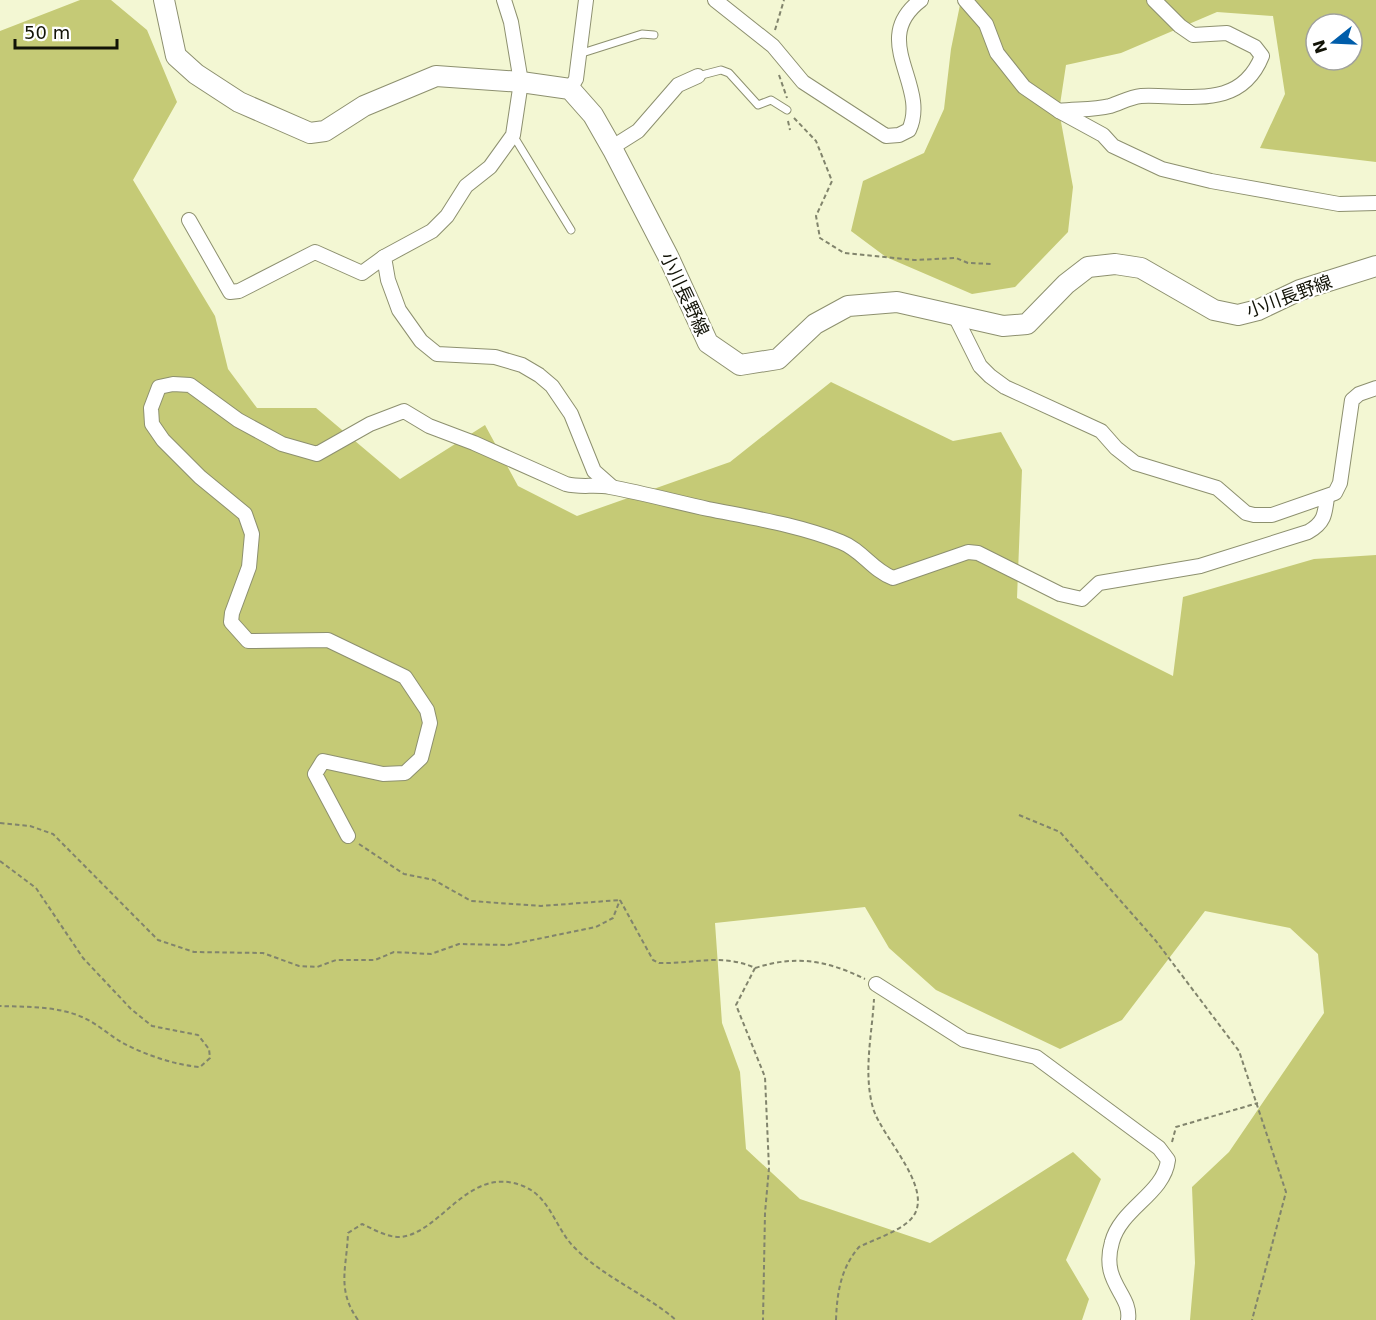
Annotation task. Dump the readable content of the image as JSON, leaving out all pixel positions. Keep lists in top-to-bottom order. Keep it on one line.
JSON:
{"streets":{"main road":["小川長野線"]},"scale_bar":"50 m","north":"left"}
